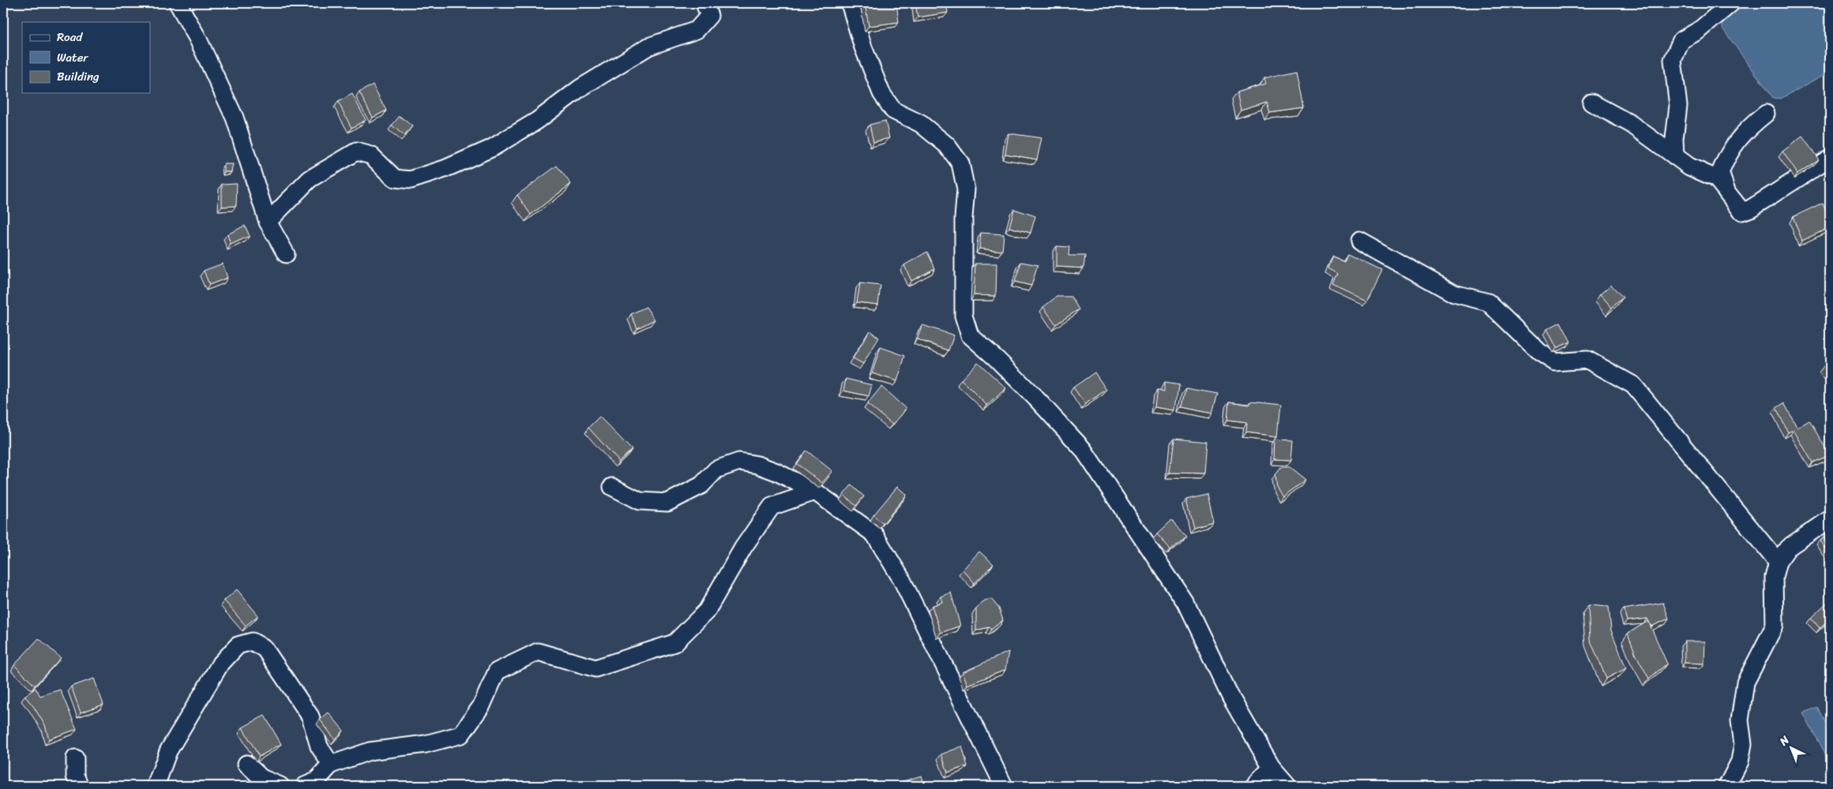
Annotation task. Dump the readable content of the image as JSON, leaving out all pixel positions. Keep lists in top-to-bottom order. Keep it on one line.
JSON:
{"legend":["Road","Water","Building"],"north":"top left"}
